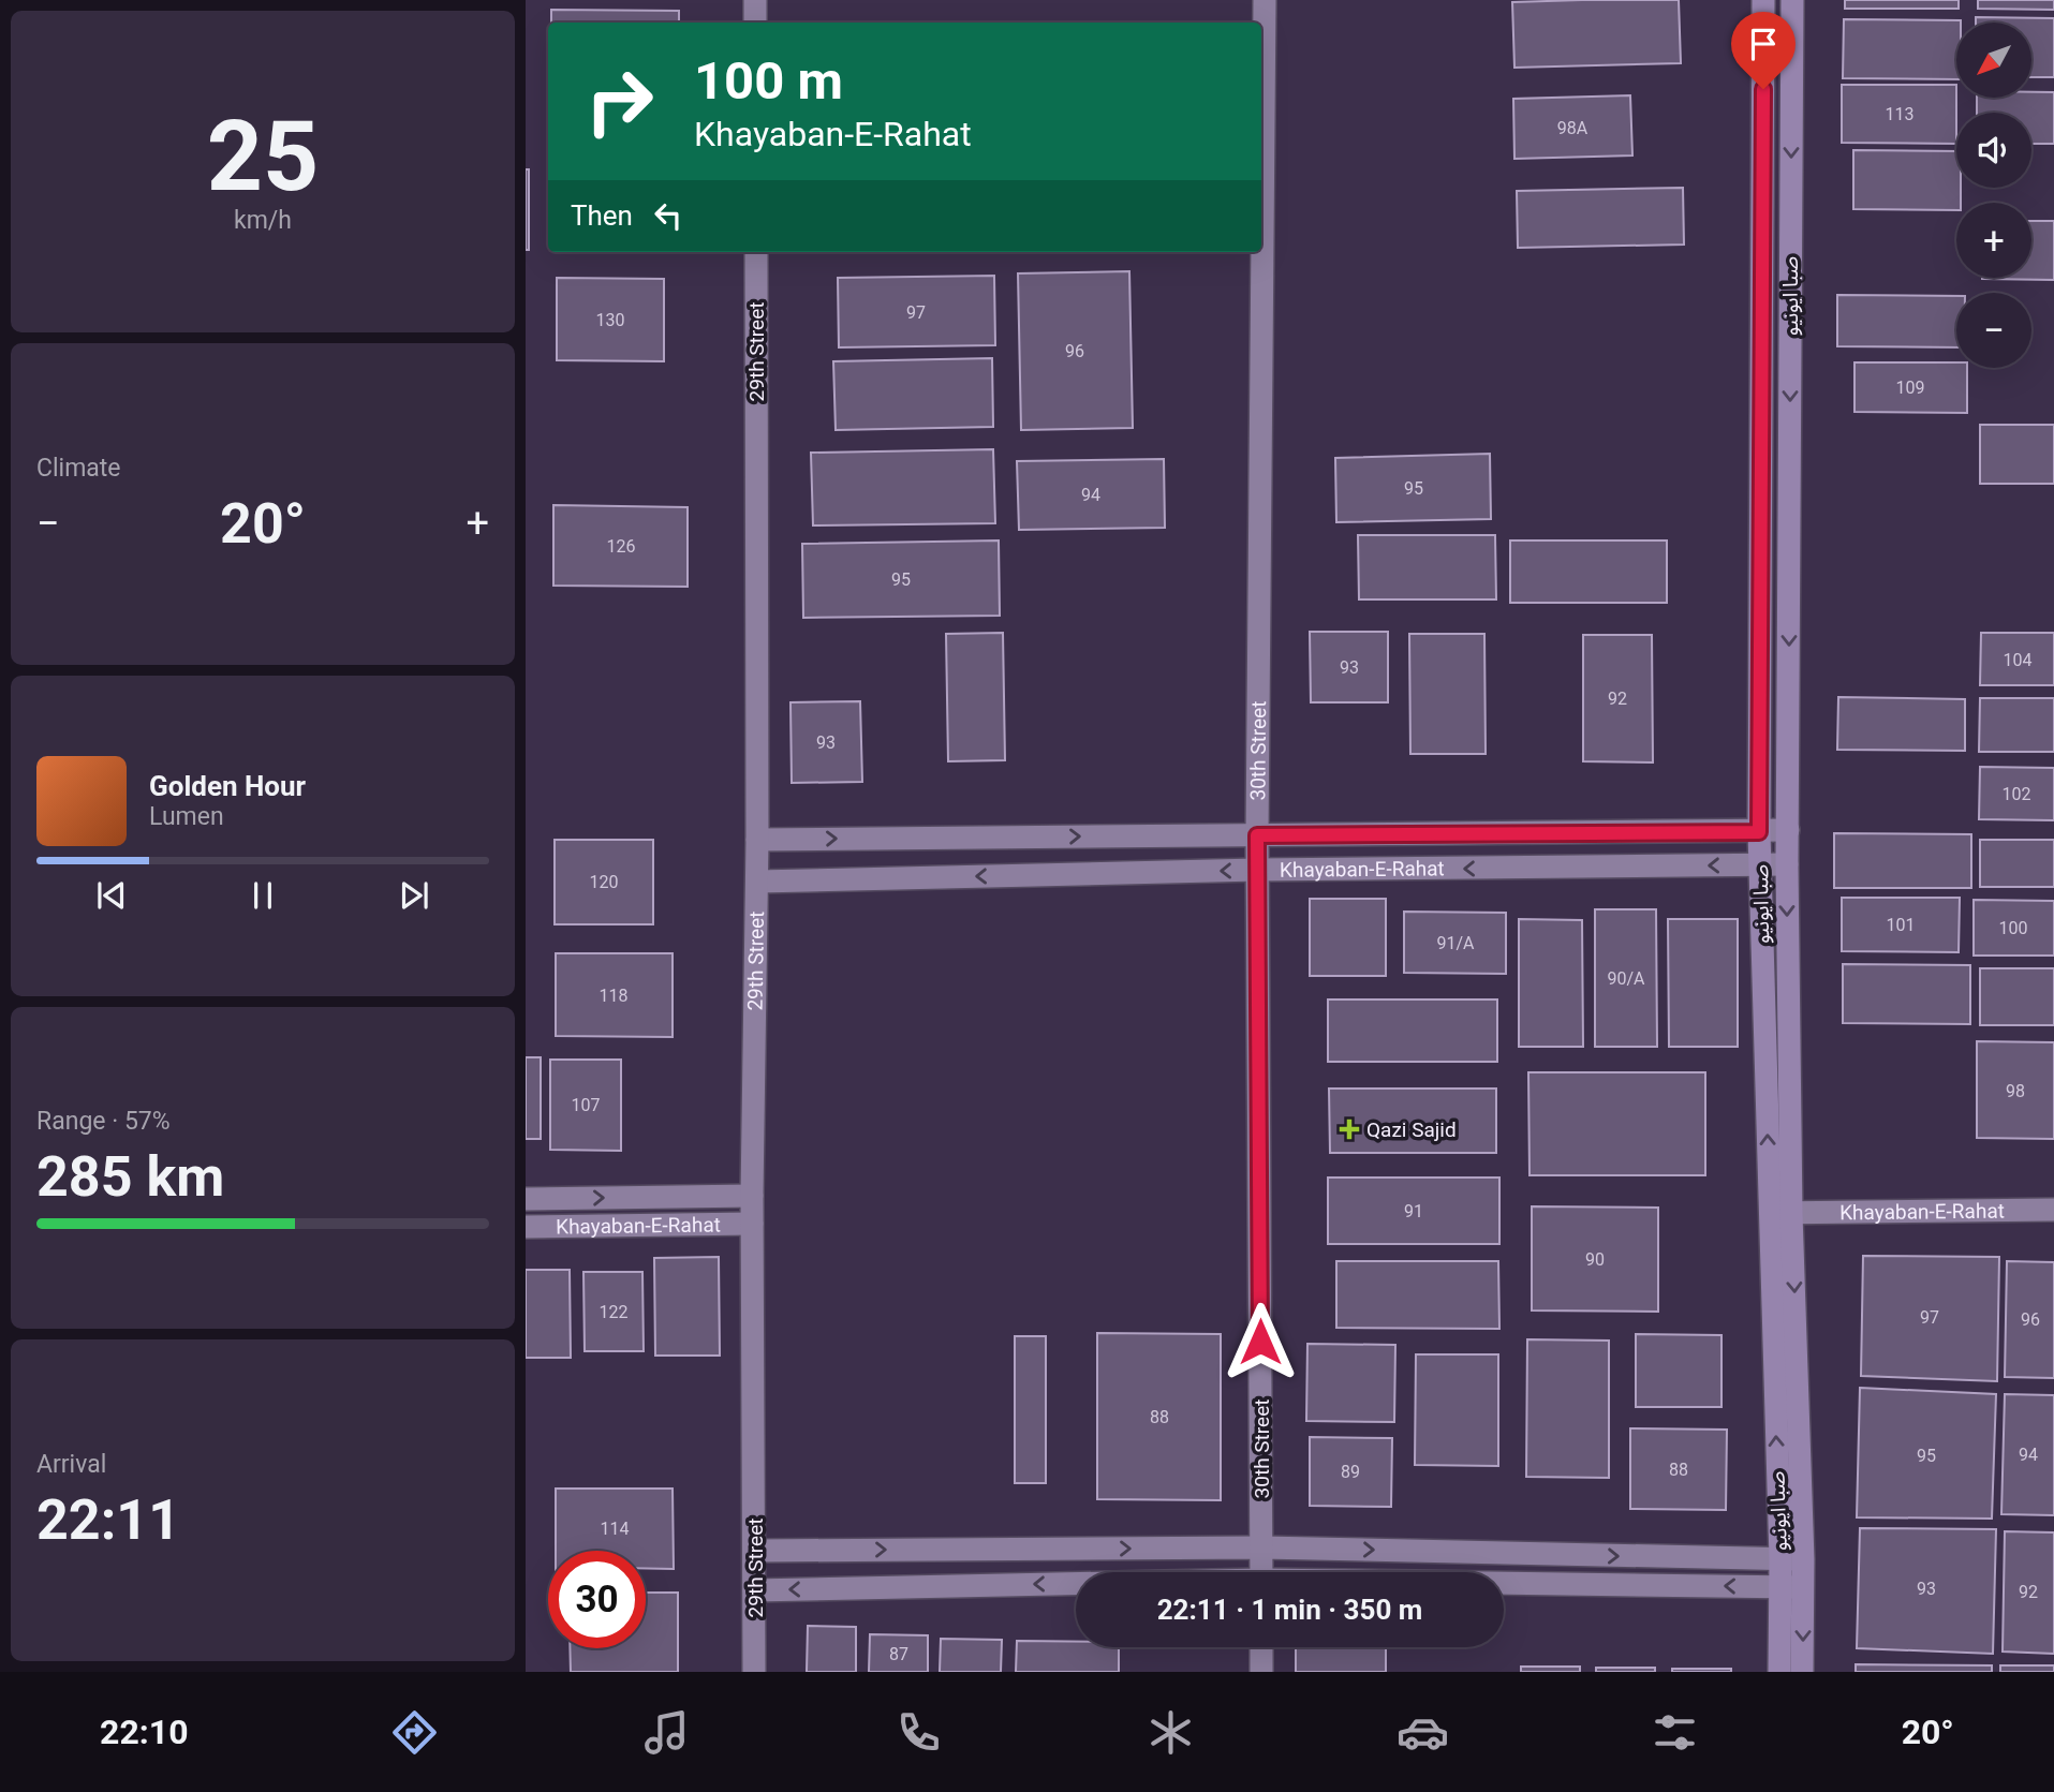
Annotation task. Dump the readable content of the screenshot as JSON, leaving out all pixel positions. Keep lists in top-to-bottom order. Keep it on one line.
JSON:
{"streets":{"main road":["صبا ایونیو"],"street":["29th Street","30th Street","Khayaban-E-Rahat"]},"crossings":[["صبا ایونیو","Khayaban-E-Rahat"],["29th Street","Khayaban-E-Rahat"],["30th Street","Khayaban-E-Rahat"]],"places":{"health":["Qazi Sajid"]},"house_numbers":["113","98A","97","130","96","109","95","94","126","95","104","93","92","93","102","120","101","100","91/A","90/A","118","98","107","91","90","122","97","96","88","94","95","88","89","114","93","92","87"],"north":"bottom left","page":{"tile":[["25","km/h"],"Climate",["Range · 57%","285 km"],["Arrival","22:11"]],"map_buttons":["+","−"],"turn":["100 m","Khayaban-E-Rahat"],"then":"Then","heat":["−","20°","+"],"song":["Golden Hour","Lumen"],"limit":"30","trip":"22:11 · 1 min · 350 m","tabs":["22:10","20°"]}}
